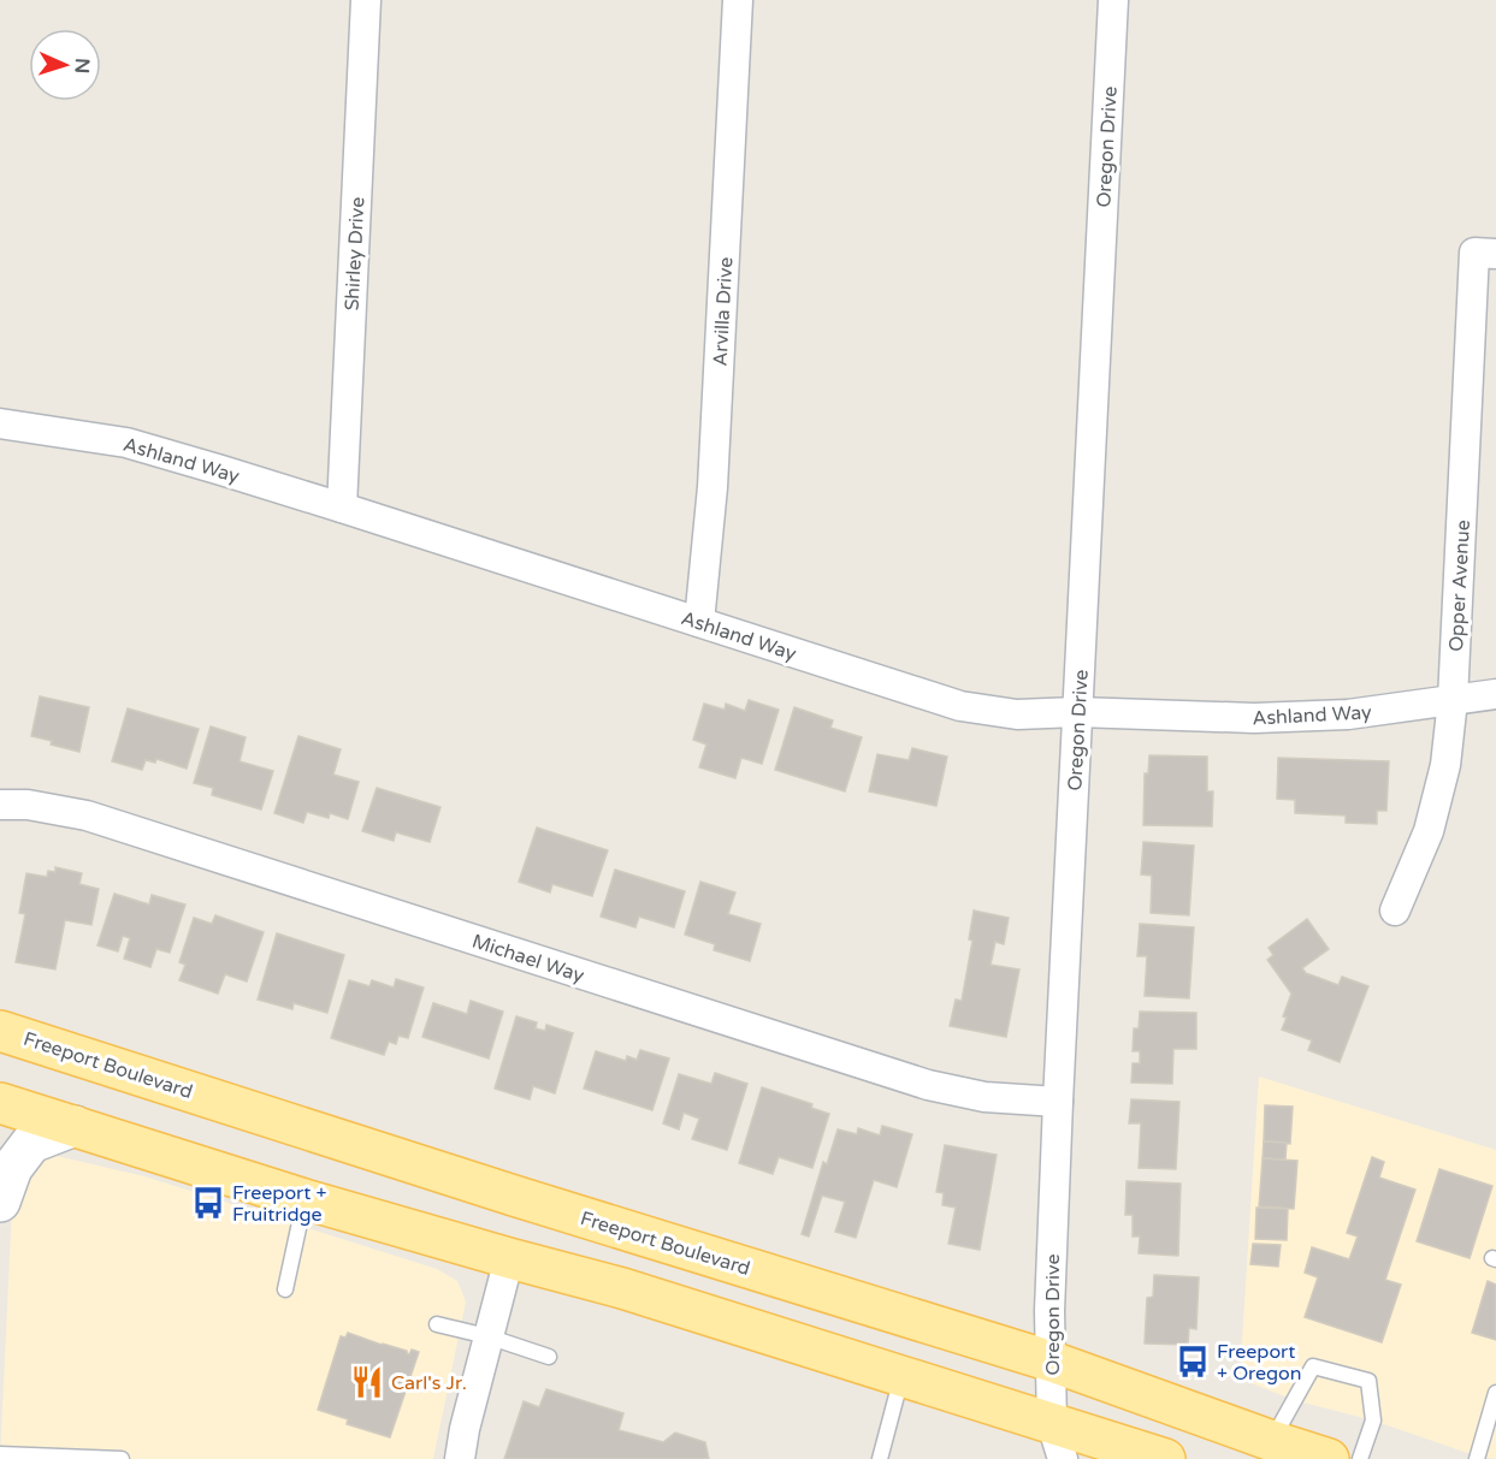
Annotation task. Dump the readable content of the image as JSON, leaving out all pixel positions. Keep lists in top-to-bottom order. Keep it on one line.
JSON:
{"streets":{"main road":["Freeport Boulevard"],"street":["Oregon Drive","Shirley Drive","Arvilla Drive","Ashland Way","Opper Avenue","Michael Way"]},"crossings":[["Oregon Drive","Ashland Way"],["Oregon Drive","Michael Way"],["Oregon Drive","Freeport Boulevard"],["Shirley Drive","Ashland Way"],["Arvilla Drive","Ashland Way"],["Ashland Way","Opper Avenue"]],"places":{"bus stop":["Freeport + Fruitridge","Freeport + Oregon"],"restaurant":["Carl's Jr."]},"north":"right"}
